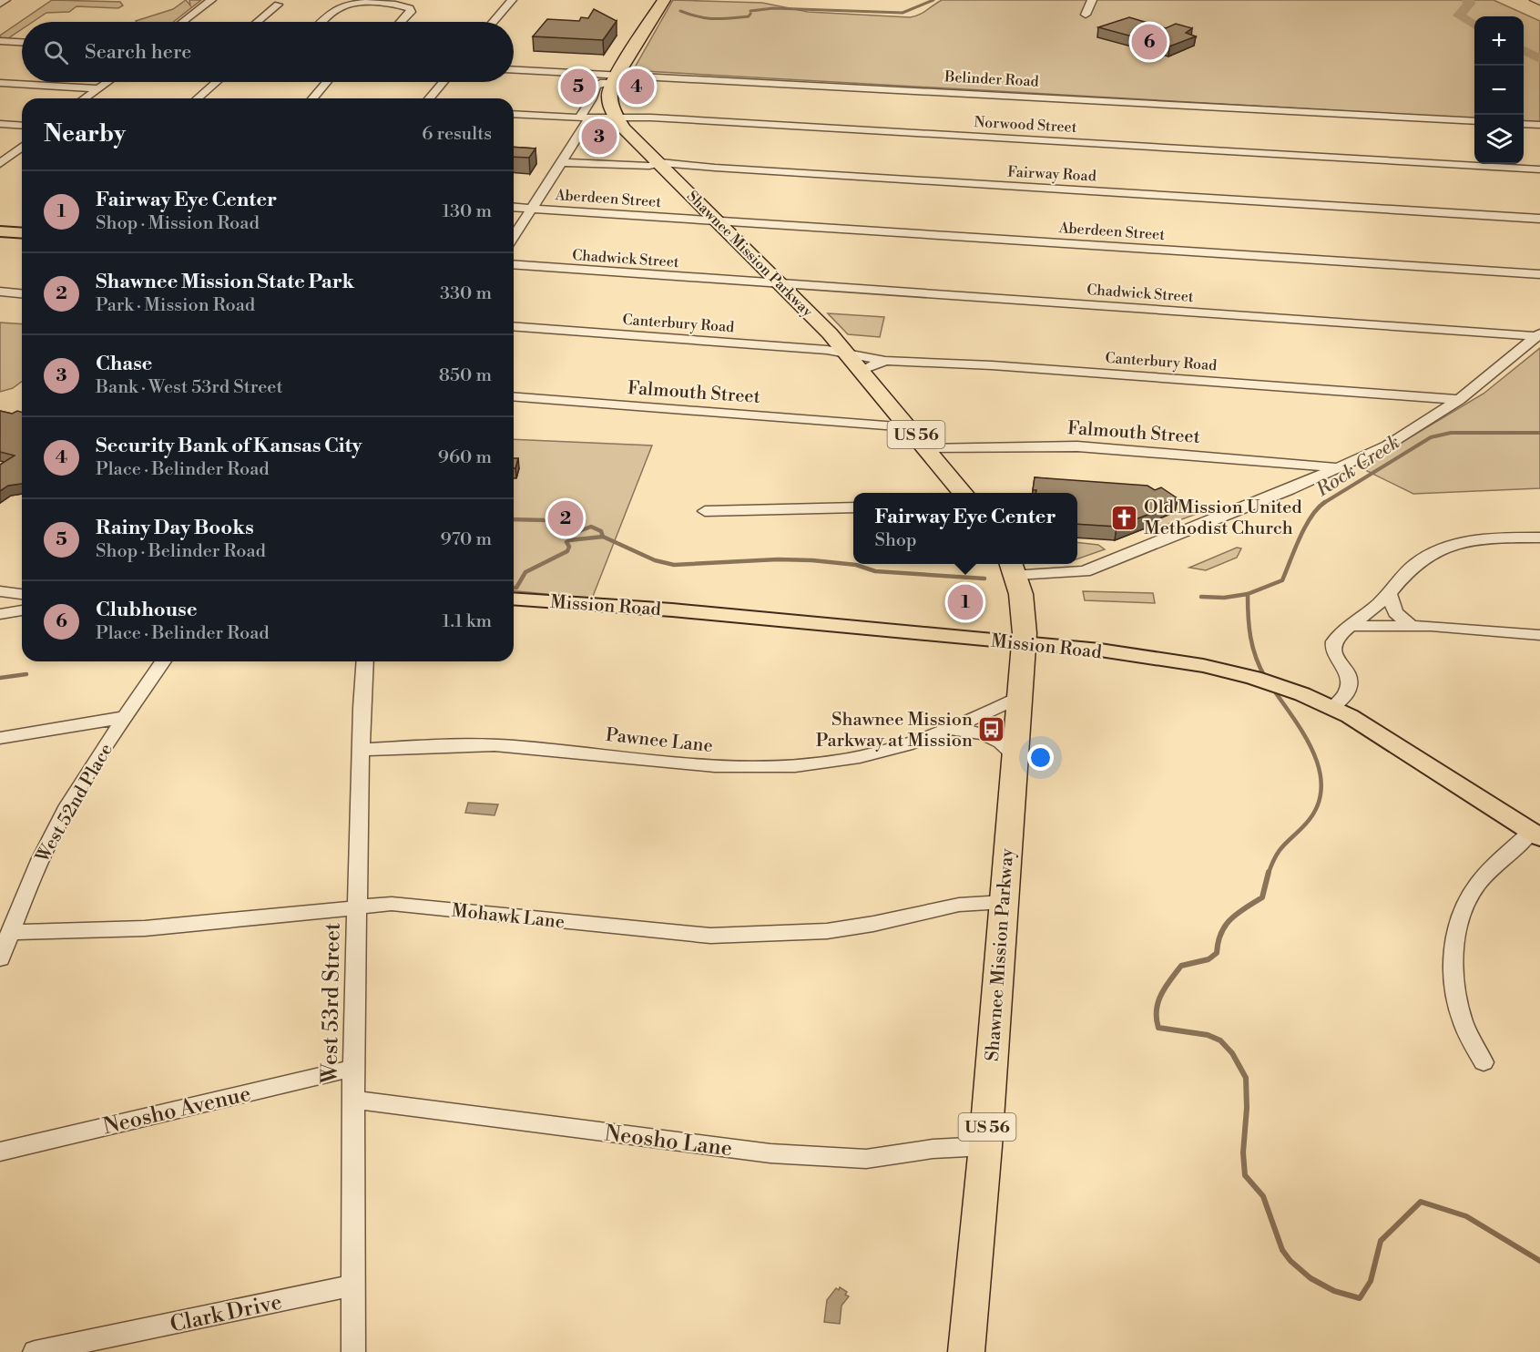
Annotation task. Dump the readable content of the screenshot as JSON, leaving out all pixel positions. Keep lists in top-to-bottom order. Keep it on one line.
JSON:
{"streets":{"highway":["Shawnee Mission Parkway","US 56"],"main road":["Mission Road"],"street":["Belinder Road","Norwood Street","Fairway Road","Aberdeen Street","Chadwick Street","Canterbury Road","Falmouth Street","Pawnee Lane","West 52nd Place","Mohawk Lane","West 53rd Street","Neosho Avenue","Neosho Lane","Clark Drive"]},"crossings":[["Belinder Road","Shawnee Mission Parkway"],["Norwood Street","Shawnee Mission Parkway"],["Fairway Road","Shawnee Mission Parkway"],["Aberdeen Street","Shawnee Mission Parkway"],["Shawnee Mission Parkway","Chadwick Street"],["Shawnee Mission Parkway","Canterbury Road"],["Shawnee Mission Parkway","Falmouth Street"],["Shawnee Mission Parkway","Mission Road"],["Shawnee Mission Parkway","Pawnee Lane"],["Shawnee Mission Parkway","Mohawk Lane"],["Shawnee Mission Parkway","Neosho Lane"],["Pawnee Lane","West 53rd Street"],["West 52nd Place","Mohawk Lane"],["Mohawk Lane","West 53rd Street"],["West 53rd Street","Neosho Avenue"],["West 53rd Street","Neosho Lane"],["West 53rd Street","Clark Drive"]],"water":["Rock Creek"],"places":{"church":["Old Mission United Methodist Church"],"bus stop":["Shawnee Mission Parkway at Mission"]},"page":{"map_buttons":["+","−"],"pins":["6","4","5","3","2","1"],"search":"Search here","heading":["Nearby","6 results"],"list":[{"mark":"1","name":"Fairway Eye Center","note":"Shop · Mission Road","value":"130 m"},{"mark":"2","name":"Shawnee Mission State Park","note":"Park · Mission Road","value":"330 m"},{"mark":"3","name":"Chase","note":"Bank · West 53rd Street","value":"850 m"},{"mark":"4","name":"Security Bank of Kansas City","note":"Place · Belinder Road","value":"960 m"},{"mark":"5","name":"Rainy Day Books","note":"Shop · Belinder Road","value":"970 m"},{"mark":"6","name":"Clubhouse","note":"Place · Belinder Road","value":"1.1 km"}],"popup":["Fairway Eye Center","Shop"]}}
